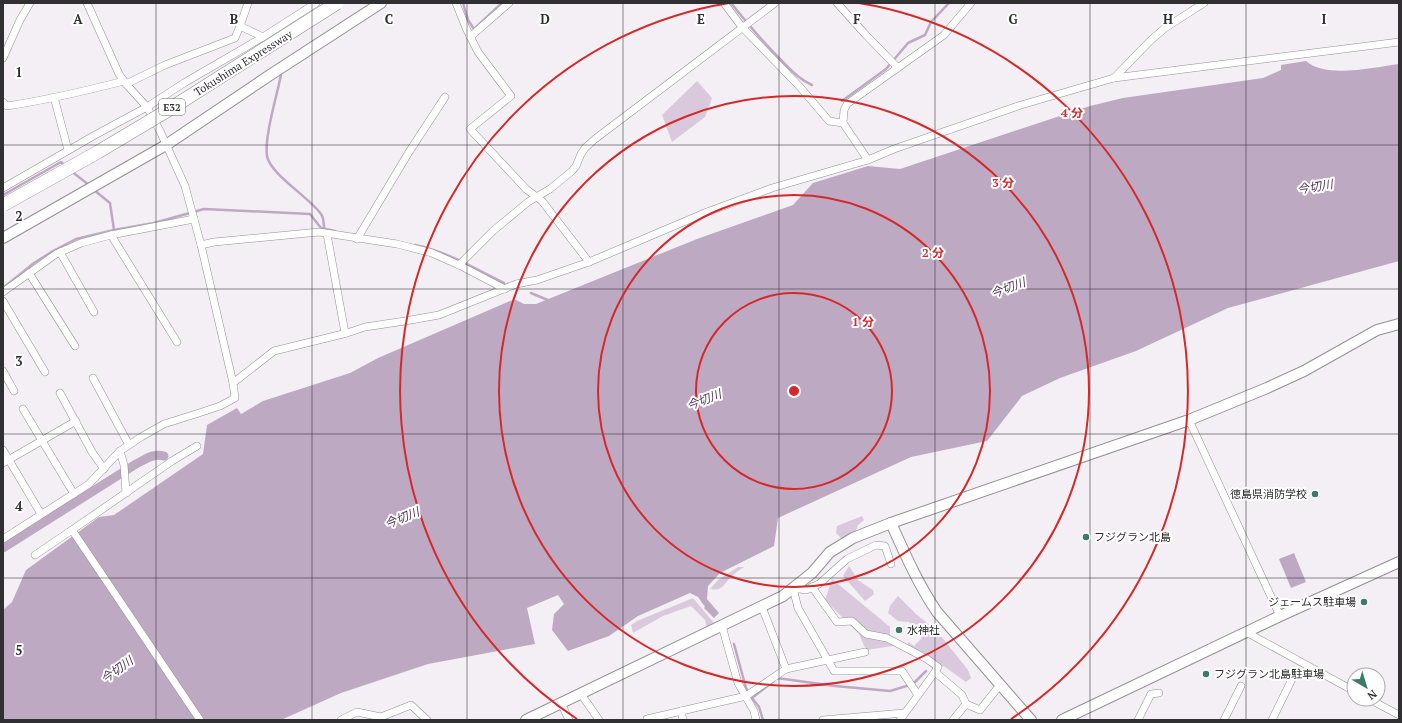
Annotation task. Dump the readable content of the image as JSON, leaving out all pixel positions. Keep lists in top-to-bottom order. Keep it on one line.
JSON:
{"streets":{"highway":["Tokushima Expressway","E32"]},"water":["今切川"],"places":["徳島県消防学校","フジグラン北島","ジェームス駐車場","水神社","フジグラン北島駐車場"],"north":"bottom right","grid":{"columns":["A","B","C","D","E","F","G","H","I"],"rows":["1","2","3","4","5"]},"rings":["4 分","3 分","2 分","1 分"]}
